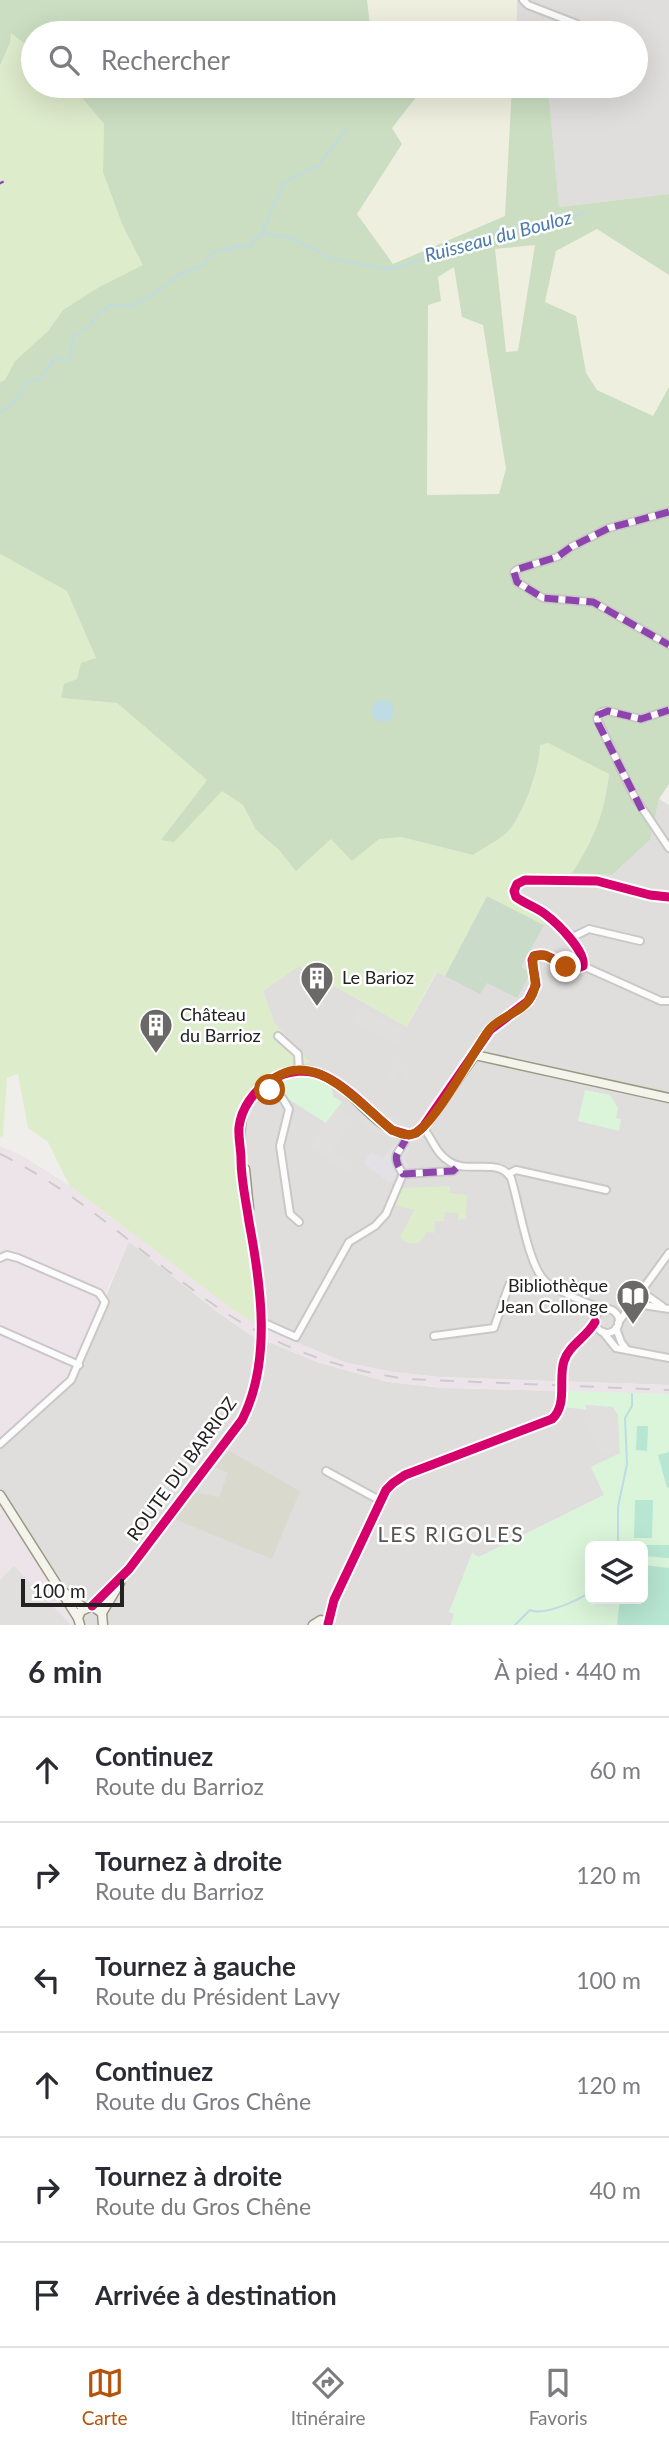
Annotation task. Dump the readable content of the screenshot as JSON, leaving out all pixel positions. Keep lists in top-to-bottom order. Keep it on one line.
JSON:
{"streets":{"street":["ROUTE DU BARRIOZ"]},"districts":["LES RIGOLES"],"water":["Ruisseau du Bouloz"],"places":{"building":["Le Barioz","Château du Barrioz"],"library":["Bibliothèque Jean Collonge"]},"scale_bar":"100 m","page":{"search":"Rechercher","scale":"100 m","heading":["6 min","À pied · 440 m"],"list":[["Continuez","Route du Barrioz","60 m"],["Tournez à droite","Route du Barrioz","120 m"],["Tournez à gauche","Route du Président Lavy","100 m"],["Continuez","Route du Gros Chêne","120 m"],["Tournez à droite","Route du Gros Chêne","40 m"],"Arrivée à destination"],"nav":["Carte","Itinéraire","Favoris"]}}
